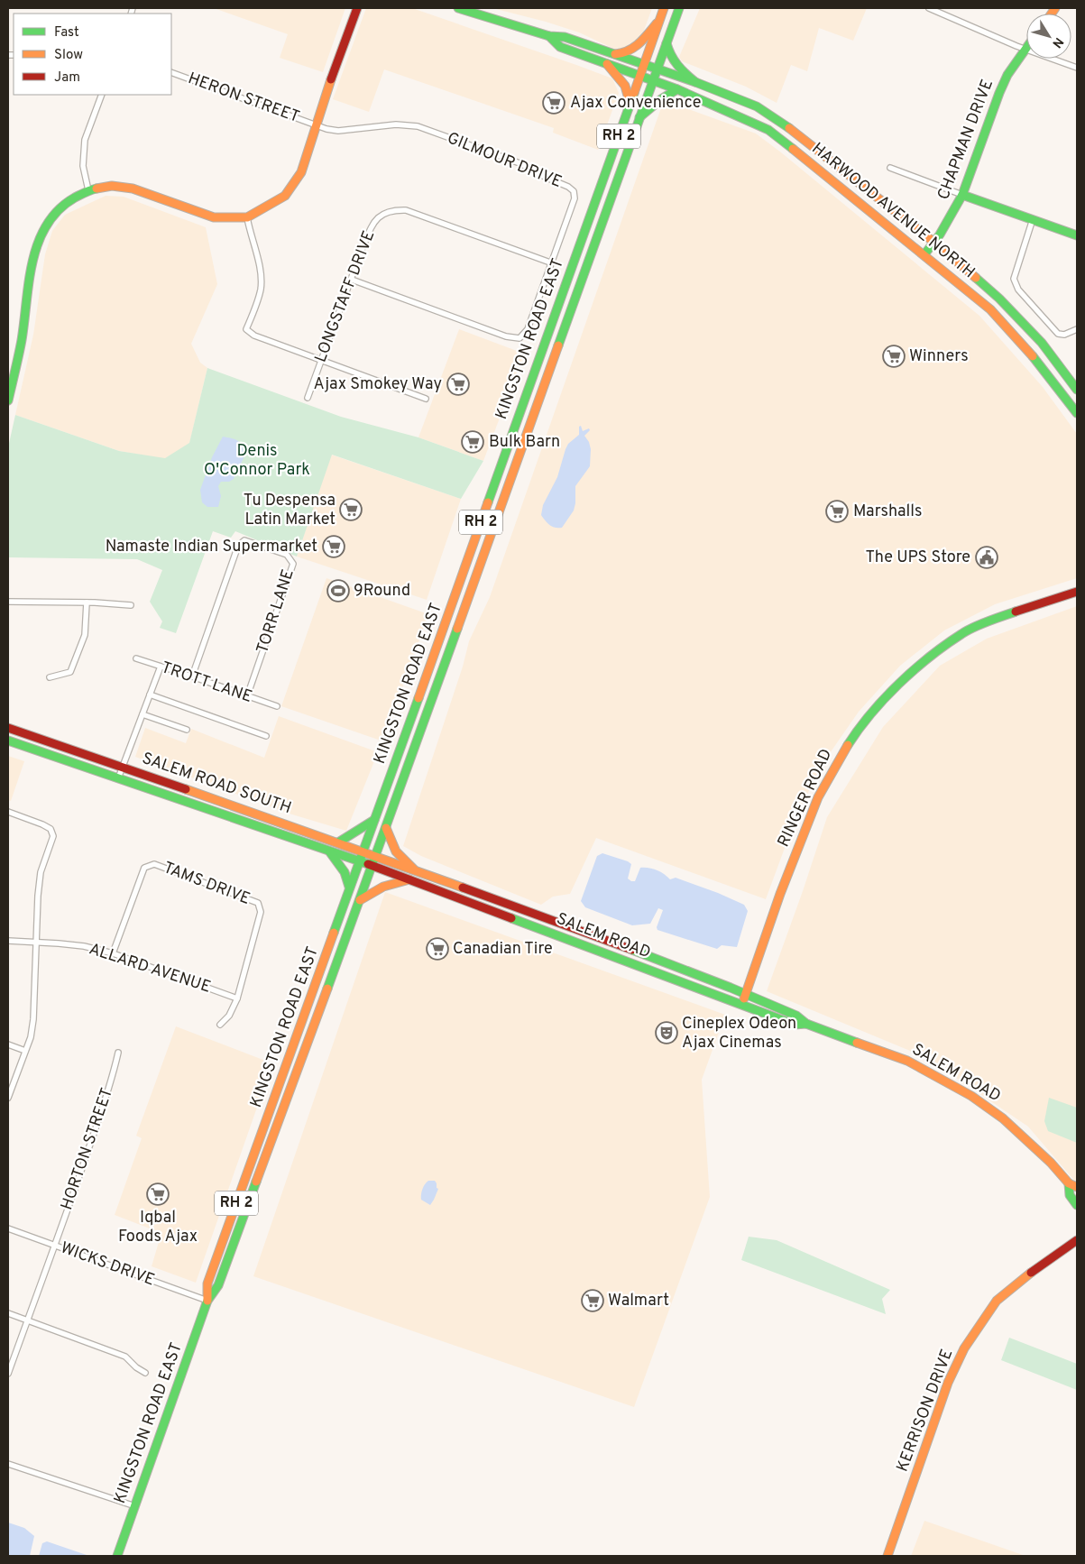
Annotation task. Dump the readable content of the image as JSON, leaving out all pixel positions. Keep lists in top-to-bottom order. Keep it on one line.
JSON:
{"streets":{"main road":["RH 2","CHAPMAN DRIVE","HARWOOD AVENUE NORTH","KINGSTON ROAD EAST","SALEM ROAD SOUTH","RINGER ROAD","SALEM ROAD","KERRISON DRIVE"],"street":["HERON STREET","GILMOUR DRIVE","LONGSTAFF DRIVE","TORR LANE","TROTT LANE","TAMS DRIVE","ALLARD AVENUE","HORTON STREET","WICKS DRIVE"]},"crossings":[["HERON STREET","GILMOUR DRIVE"],["RH 2","HARWOOD AVENUE NORTH"],["RH 2","KINGSTON ROAD EAST"],["CHAPMAN DRIVE","HARWOOD AVENUE NORTH"],["GILMOUR DRIVE","LONGSTAFF DRIVE"],["HARWOOD AVENUE NORTH","KINGSTON ROAD EAST"],["KINGSTON ROAD EAST","SALEM ROAD SOUTH"],["KINGSTON ROAD EAST","WICKS DRIVE"],["TORR LANE","TROTT LANE"],["SALEM ROAD SOUTH","SALEM ROAD"],["RINGER ROAD","SALEM ROAD"],["TAMS DRIVE","ALLARD AVENUE"],["HORTON STREET","WICKS DRIVE"]],"parks":["Denis O'Connor Park"],"places":{"supermarket":["Ajax Convenience","Winners","Ajax Smokey Way","Bulk Barn","Tu Despensa Latin Market","Marshalls","Namaste Indian Supermarket","Canadian Tire","Iqbal Foods Ajax","Walmart"],"public building":["The UPS Store"],"sports":["9Round"],"theatre":["Cineplex Odeon Ajax Cinemas"]},"legend":["Fast","Slow","Jam"],"north":"bottom right"}
